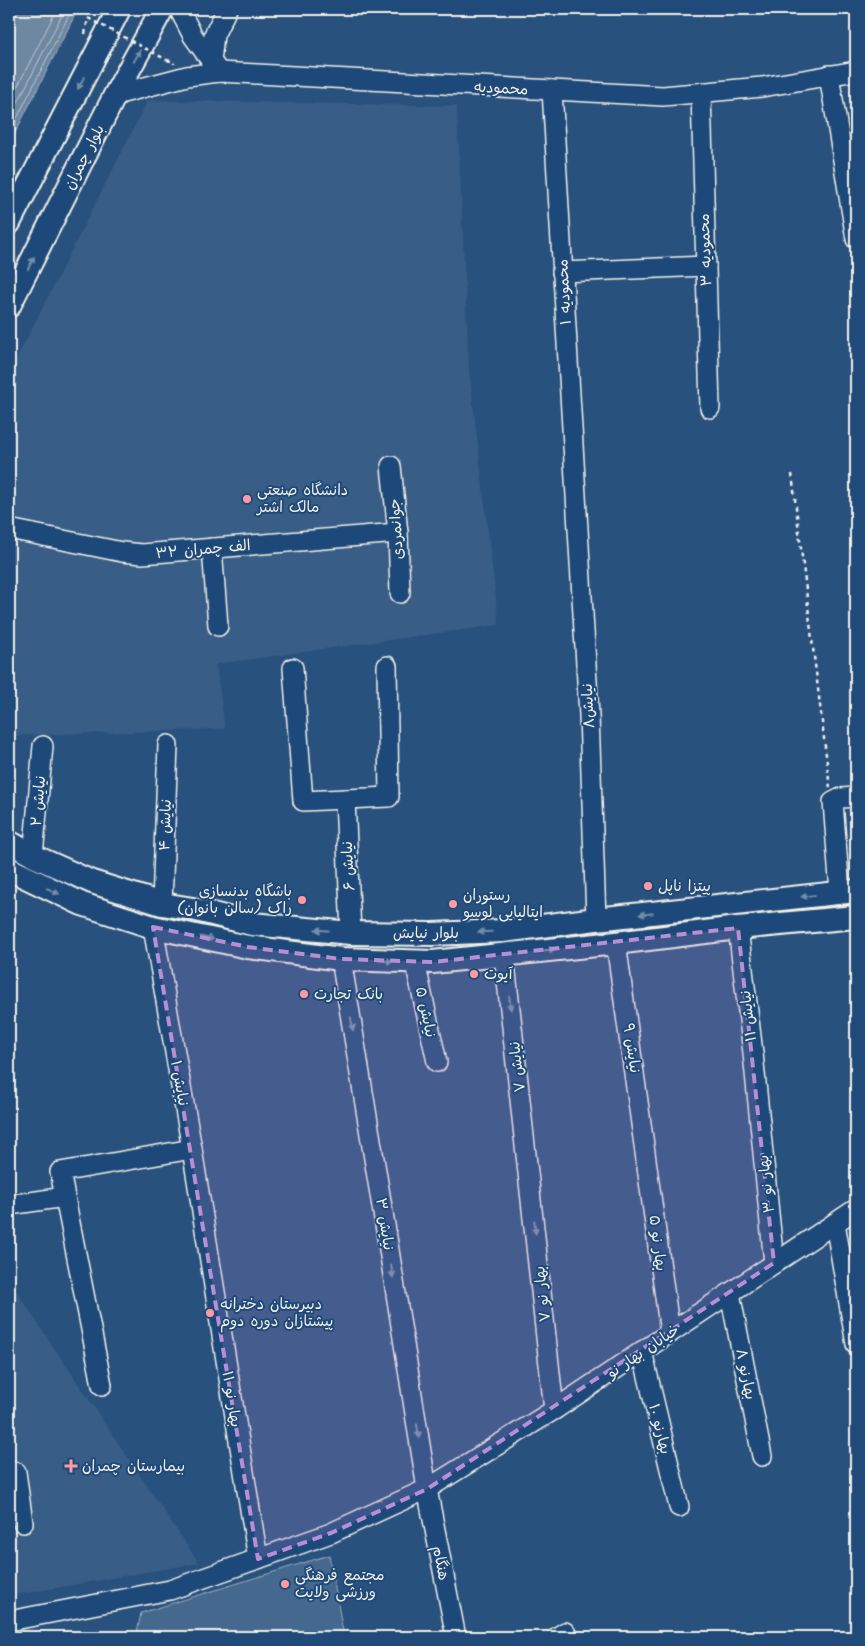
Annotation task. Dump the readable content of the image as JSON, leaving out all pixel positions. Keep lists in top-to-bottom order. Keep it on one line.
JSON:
{"streets":{"main road":["بلوار چمران","بلوار نیایش"],"street":["محمودیه","۳ محمودیه","۱ محمودیه","جوانمردی","۳۲ الف چمران","نیایش۸","نیایش ۲","نیایش ۴","نیایش ۶","نیایش ۵","نیایش ۱۱","نیایش ۹","نیایش ۷","نیایش ۱","۳ بهار نو","نیایش ۳","۵ بهار نو","۷ بهار نو","خیابان بهار نو","۸ بهارنو","۱۱ بهار نو","۱۰ بهارنو","هنگام"]},"crossings":[["محمودیه","بلوار چمران"],["محمودیه","۳ محمودیه"],["محمودیه","۱ محمودیه"],["۱ محمودیه","نیایش۸"],["جوانمردی","۳۲ الف چمران"],["نیایش۸","بلوار نیایش"],["نیایش ۲","بلوار نیایش"],["نیایش ۴","بلوار نیایش"],["نیایش ۶","بلوار نیایش"],["بلوار نیایش","نیایش ۵"],["بلوار نیایش","نیایش ۱۱"],["بلوار نیایش","نیایش ۹"],["بلوار نیایش","نیایش ۷"],["بلوار نیایش","نیایش ۱"],["بلوار نیایش","نیایش ۳"],["نیایش ۱۱","۳ بهار نو"],["نیایش ۹","۵ بهار نو"],["نیایش ۷","۷ بهار نو"],["نیایش ۱","۱۱ بهار نو"],["۳ بهار نو","خیابان بهار نو"],["نیایش ۳","خیابان بهار نو"],["نیایش ۳","هنگام"],["۵ بهار نو","خیابان بهار نو"],["۷ بهار نو","خیابان بهار نو"],["خیابان بهار نو","۸ بهارنو"],["خیابان بهار نو","۱۱ بهار نو"],["خیابان بهار نو","۱۰ بهارنو"],["خیابان بهار نو","هنگام"]],"one_way":["نیایش ۷","نیایش ۳","۷ بهار نو"],"places":{"other":["دانشگاه صنعتی مالک اشتر","پیتزا ناپل","باشگاه بدنسازی راک (سالن بانوان)","رستوران ایتالیایی لوسو","آیوت","بانک تجارت","دبیرستان دخترانه پیشتازان دوره دوم","مجتمع فرهنگی ورزشی ولایت"],"health":["بیمارستان چمران"]}}
